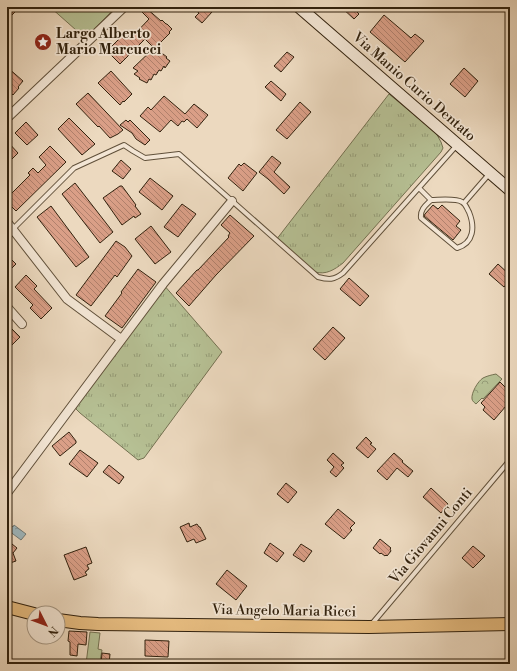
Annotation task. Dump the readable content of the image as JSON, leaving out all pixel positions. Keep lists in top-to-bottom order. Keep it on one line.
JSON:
{"streets":{"main road":["Via Manio Curio Dentato","Via Angelo Maria Ricci"],"lane":["Via Giovanni Conti"]},"crossings":[["Via Giovanni Conti","Via Angelo Maria Ricci"]],"places":{"place":["Largo Alberto Mario Marcucci"]},"north":"bottom right"}
